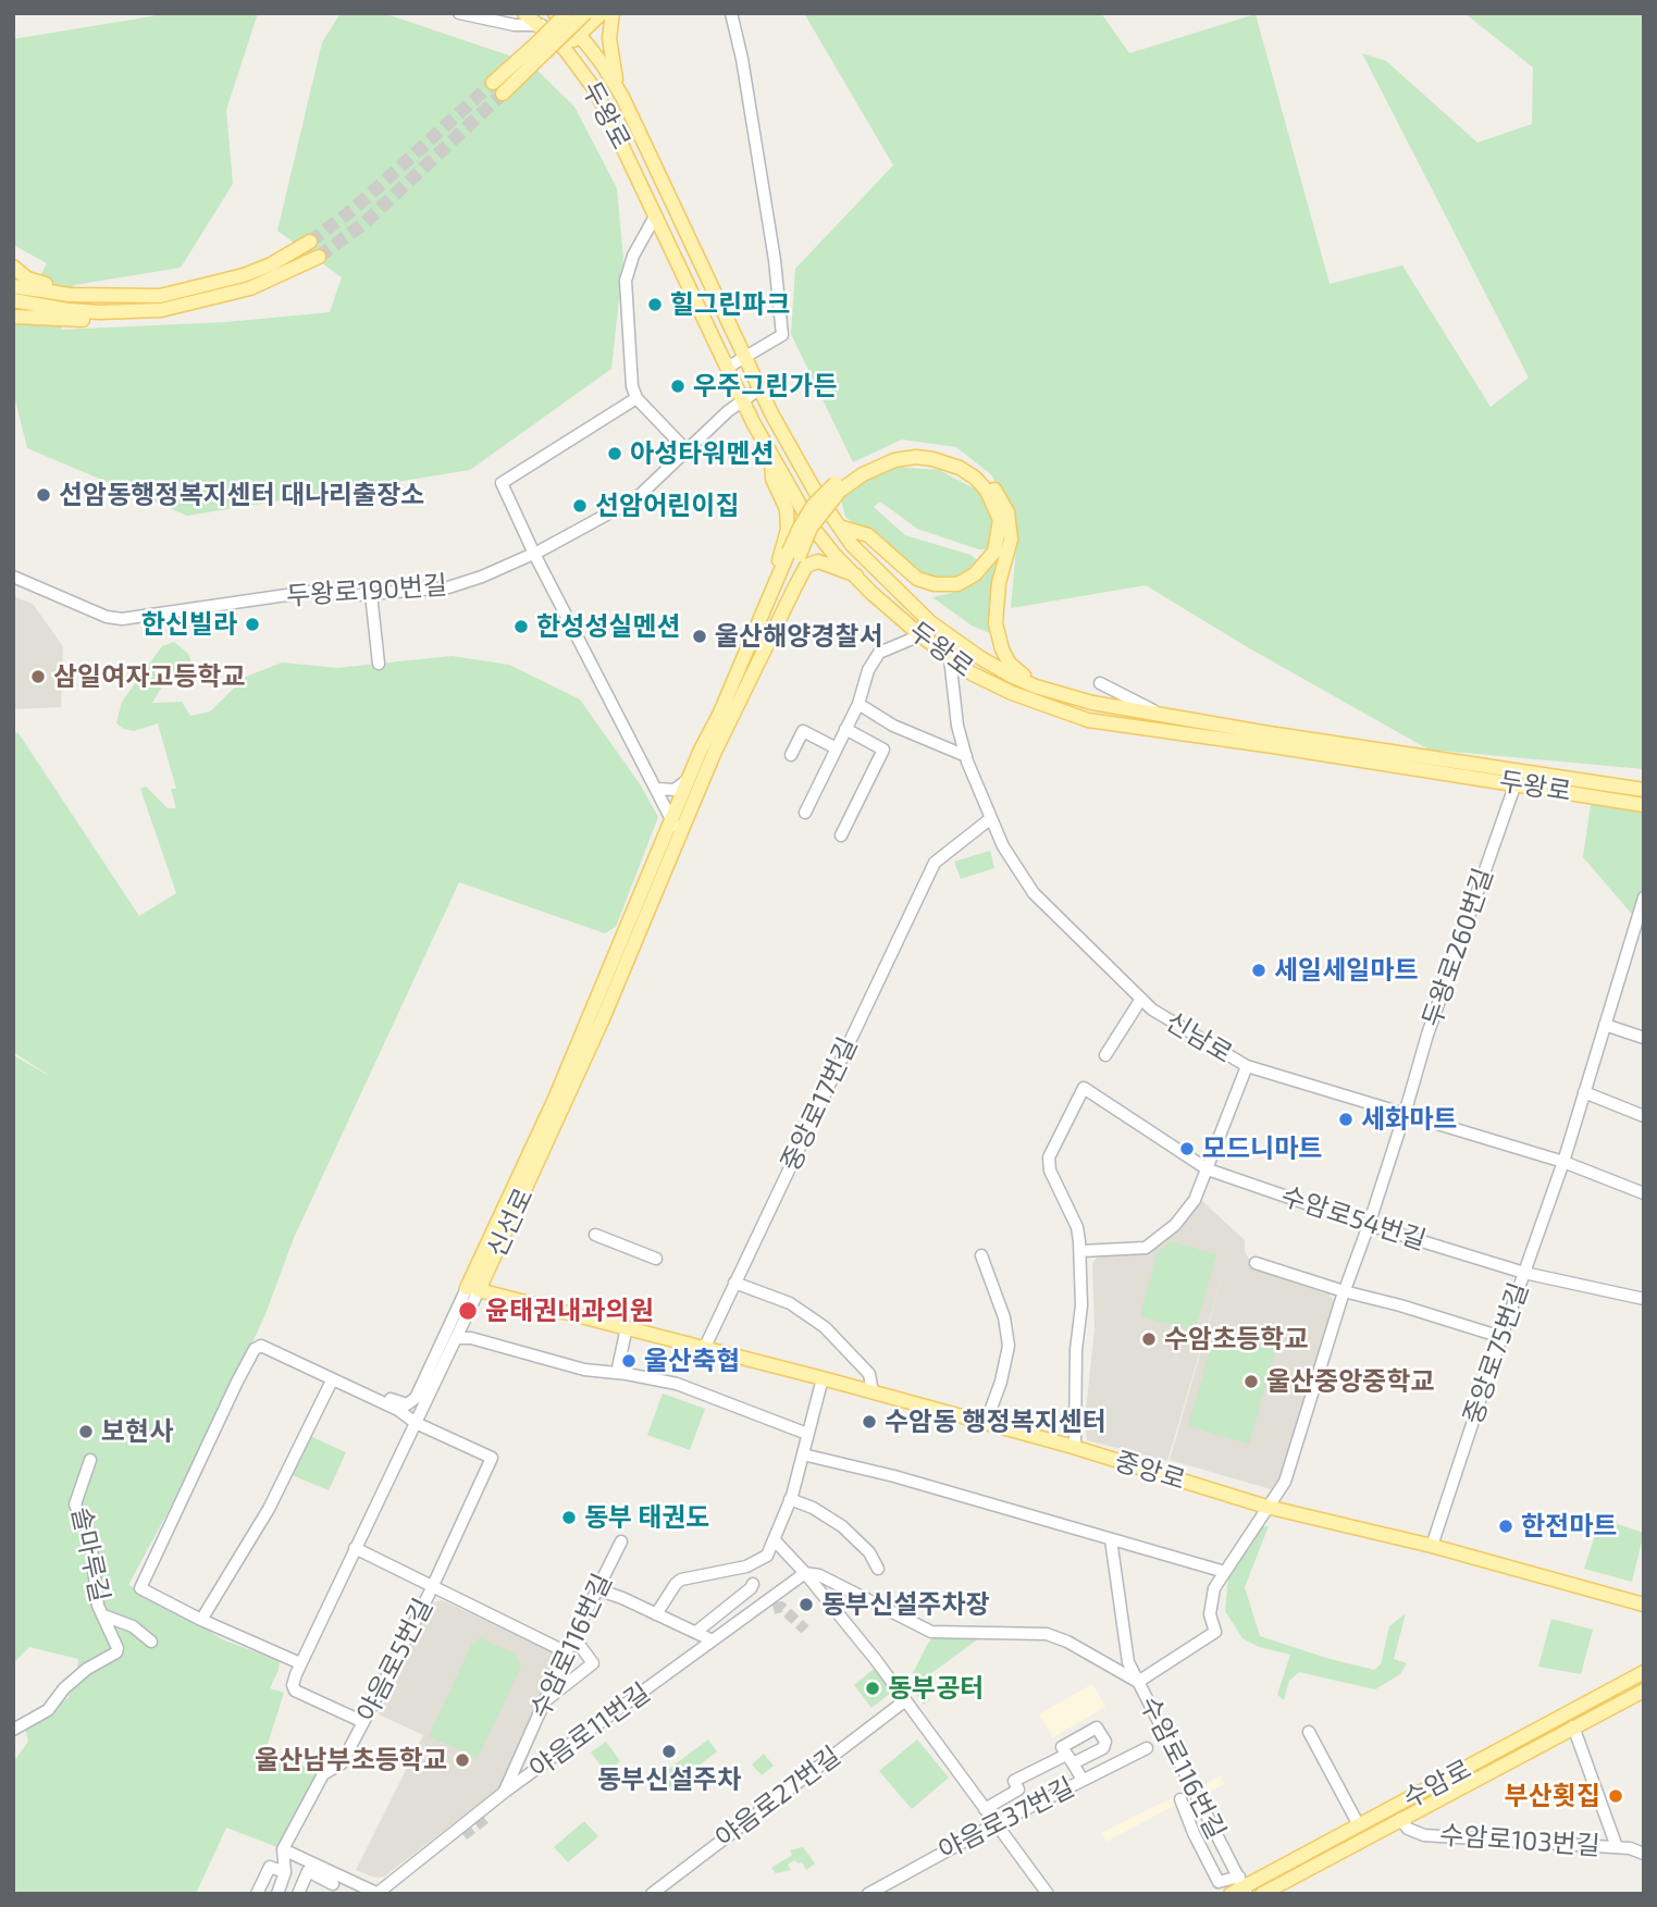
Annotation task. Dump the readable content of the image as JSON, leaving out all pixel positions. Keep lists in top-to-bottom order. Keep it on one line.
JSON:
{"streets":{"main road":["두왕로","신선로","중앙로","수암로"],"street":["두왕로190번길","두왕로260번길","신남로","중앙로17번길","수암로54번길","중앙로75번길","솔마루길","수암로116번길","야음로5번길","야음로11번길","야음로27번길","야음로37번길","수암로103번길"]},"crossings":[["두왕로","두왕로190번길"],["두왕로","두왕로260번길"],["두왕로","신남로"],["두왕로260번길","신남로"],["두왕로260번길","수암로54번길"],["두왕로260번길","중앙로"],["두왕로260번길","수암로116번길"],["신남로","중앙로17번길"],["신남로","중앙로75번길"],["중앙로17번길","중앙로"],["수암로54번길","중앙로75번길"],["신선로","중앙로"],["신선로","야음로5번길"],["중앙로75번길","중앙로"],["수암로116번길","야음로11번길"],["수암로116번길","수암로"],["수암로","수암로103번길"]],"places":["힐그린파크","우주그린가든","아성타워멘션","선암동행정복지센터 대나리출장소","선암어린이집","한신빌라","한성성실멘션","울산해양경찰서","삼일여자고등학교","세일세일마트","세화마트","모드니마트","윤태권내과의원","수암초등학교","울산축협","울산중앙중학교","수암동 행정복지센터","보현사","동부 태권도","한전마트","동부신설주차장","동부공터","동부신설주차","울산남부초등학교","부산횟집"]}
